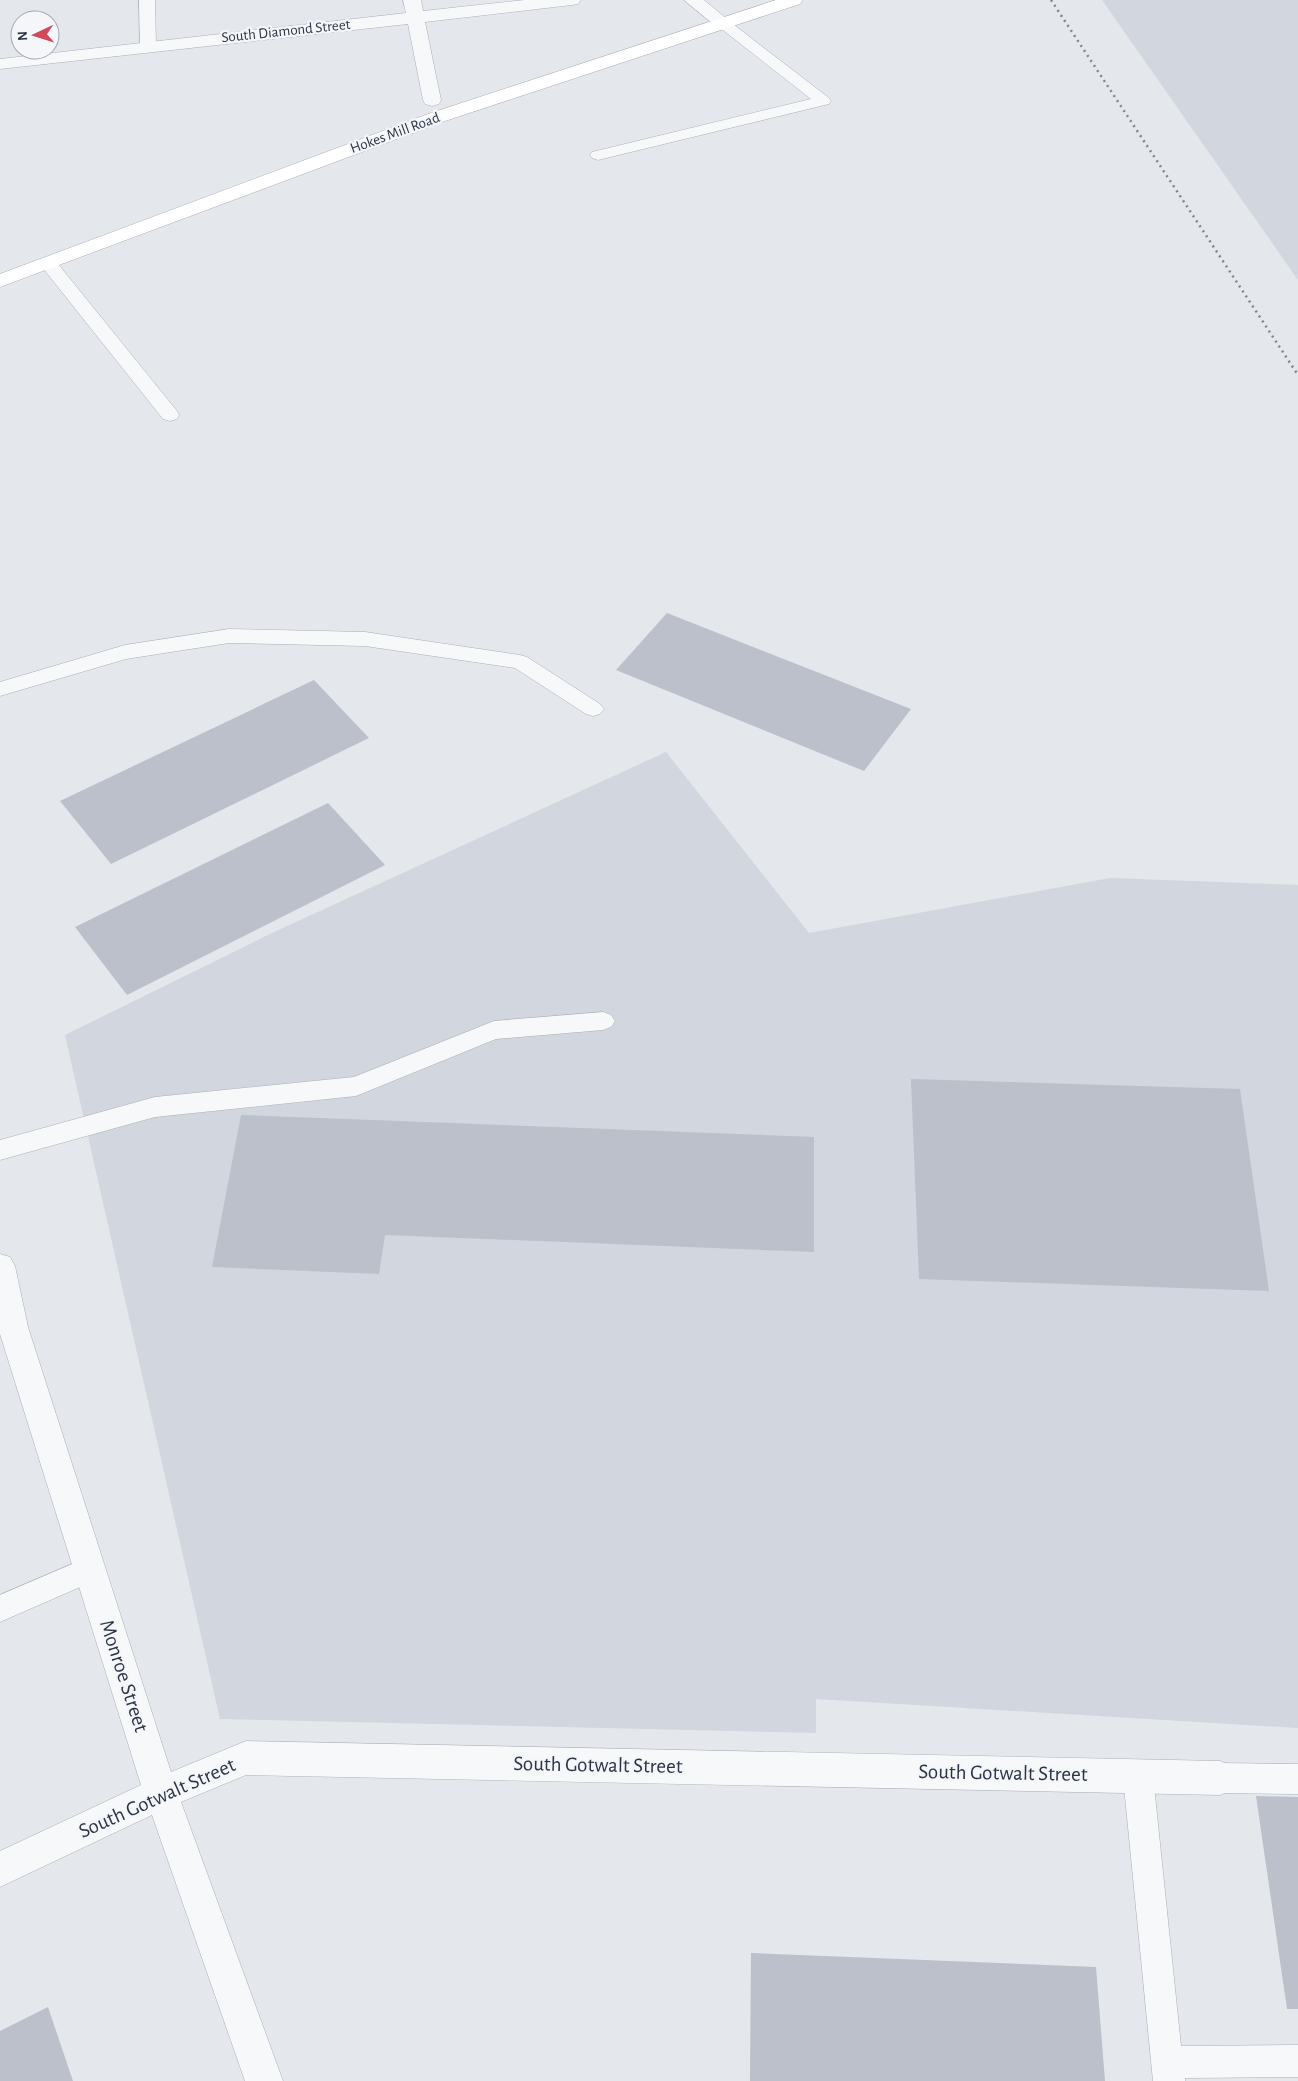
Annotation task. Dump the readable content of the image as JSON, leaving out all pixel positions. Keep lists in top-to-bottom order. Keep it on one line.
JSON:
{"streets":{"main road":["Hokes Mill Road"],"street":["South Diamond Street","Monroe Street","South Gotwalt Street"]},"crossings":[["Monroe Street","South Gotwalt Street"]],"north":"left"}
